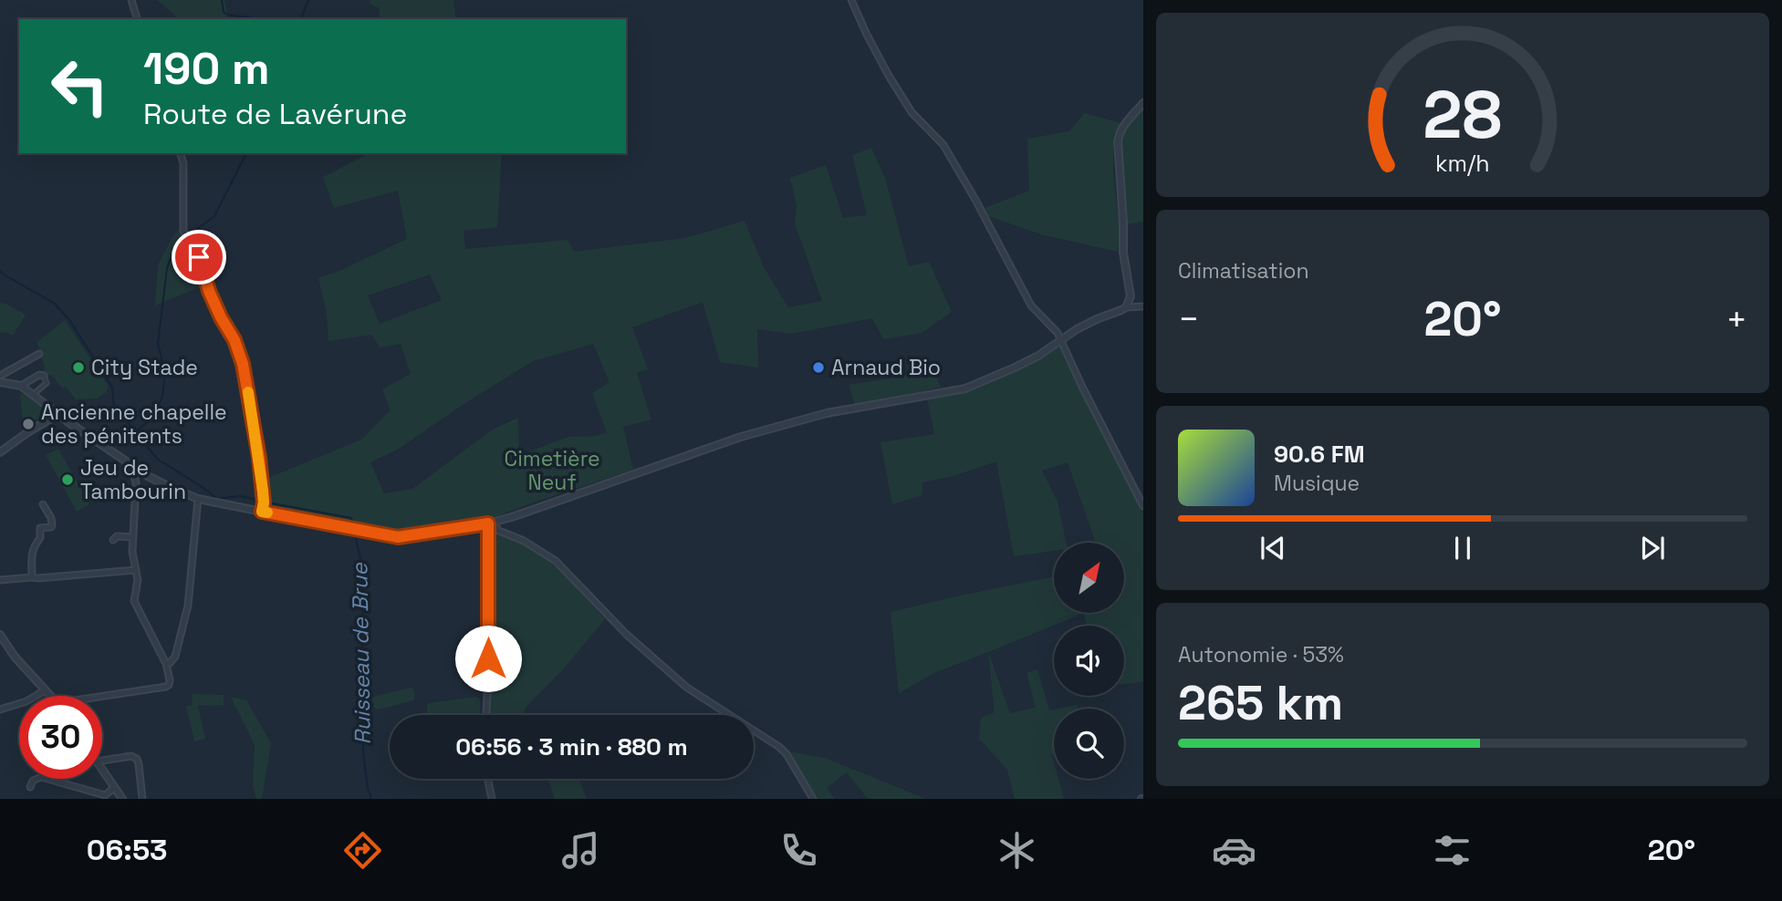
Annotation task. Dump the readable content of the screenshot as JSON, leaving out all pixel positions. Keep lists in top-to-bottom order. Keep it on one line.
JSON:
{"water":["Ruisseau de Brue"],"parks":["Cimetière Neuf"],"places":["City Stade","Arnaud Bio","Ancienne chapelle des pénitents","Jeu de Tambourin"],"north":"top right","page":{"turn":["190 m","Route de Lavérune"],"tile":["Climatisation",["Autonomie · 53%","265 km"]],"heat":["−","20°","+"],"song":["90.6 FM","Musique"],"limit":"30","trip":"06:56 · 3 min · 880 m","tabs":["06:53","20°"],"gauge":["28","km/h"]}}
